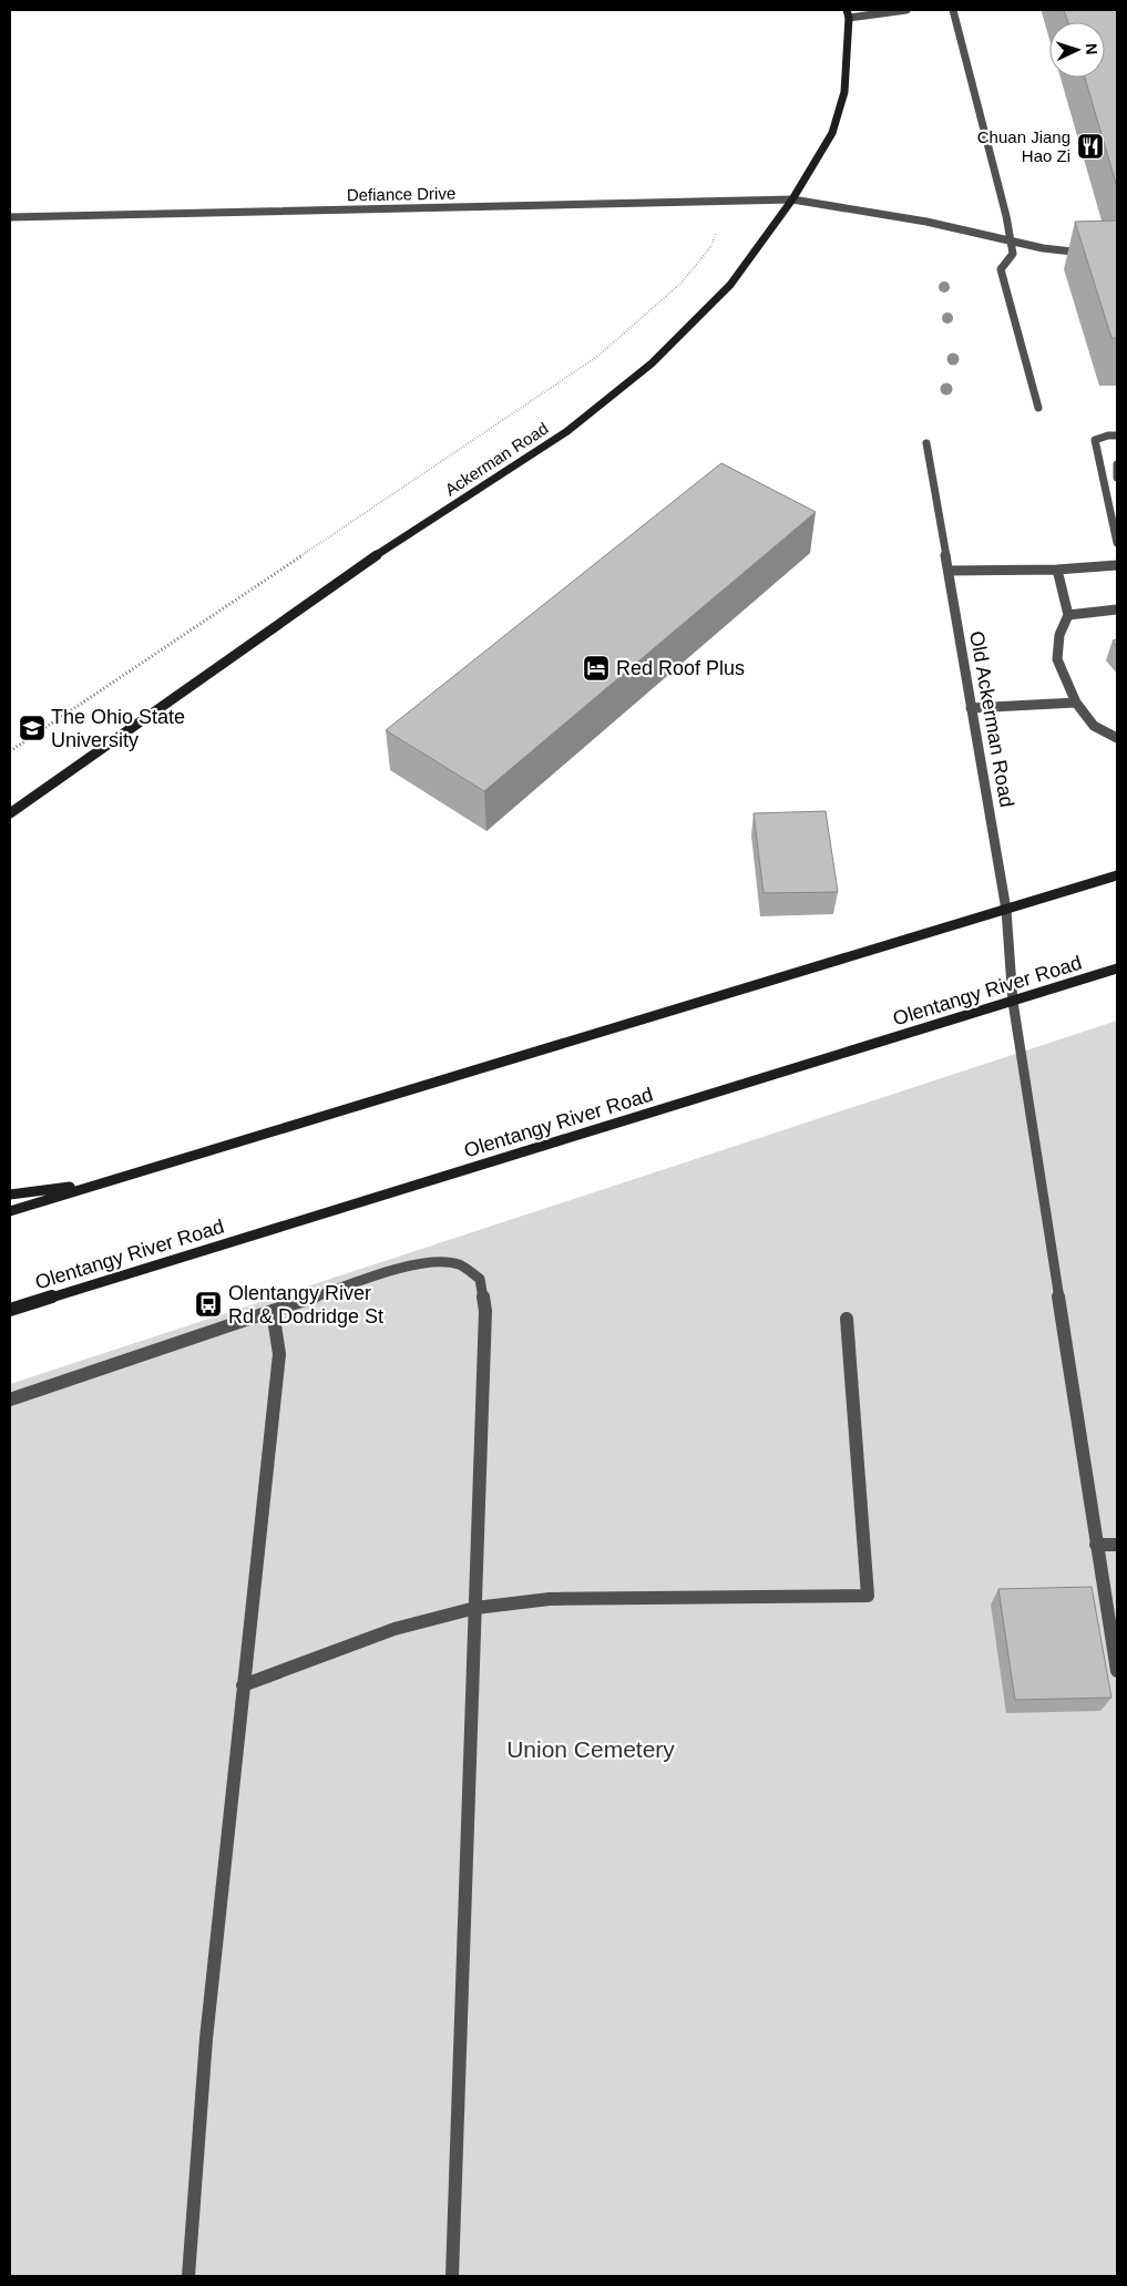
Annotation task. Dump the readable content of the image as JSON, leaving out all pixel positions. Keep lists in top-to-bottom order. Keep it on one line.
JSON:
{"streets":{"main road":["Ackerman Road","Olentangy River Road"],"street":["Defiance Drive","Old Ackerman Road"]},"crossings":[["Defiance Drive","Ackerman Road"],["Old Ackerman Road","Olentangy River Road"]],"parks":["Union Cemetery"],"places":{"restaurant":["Chuan Jiang Hao Zi"],"hotel":["Red Roof Plus"],"school or university":["The Ohio State University"],"bus stop":["Olentangy River Rd & Dodridge St"]},"north":"right"}
